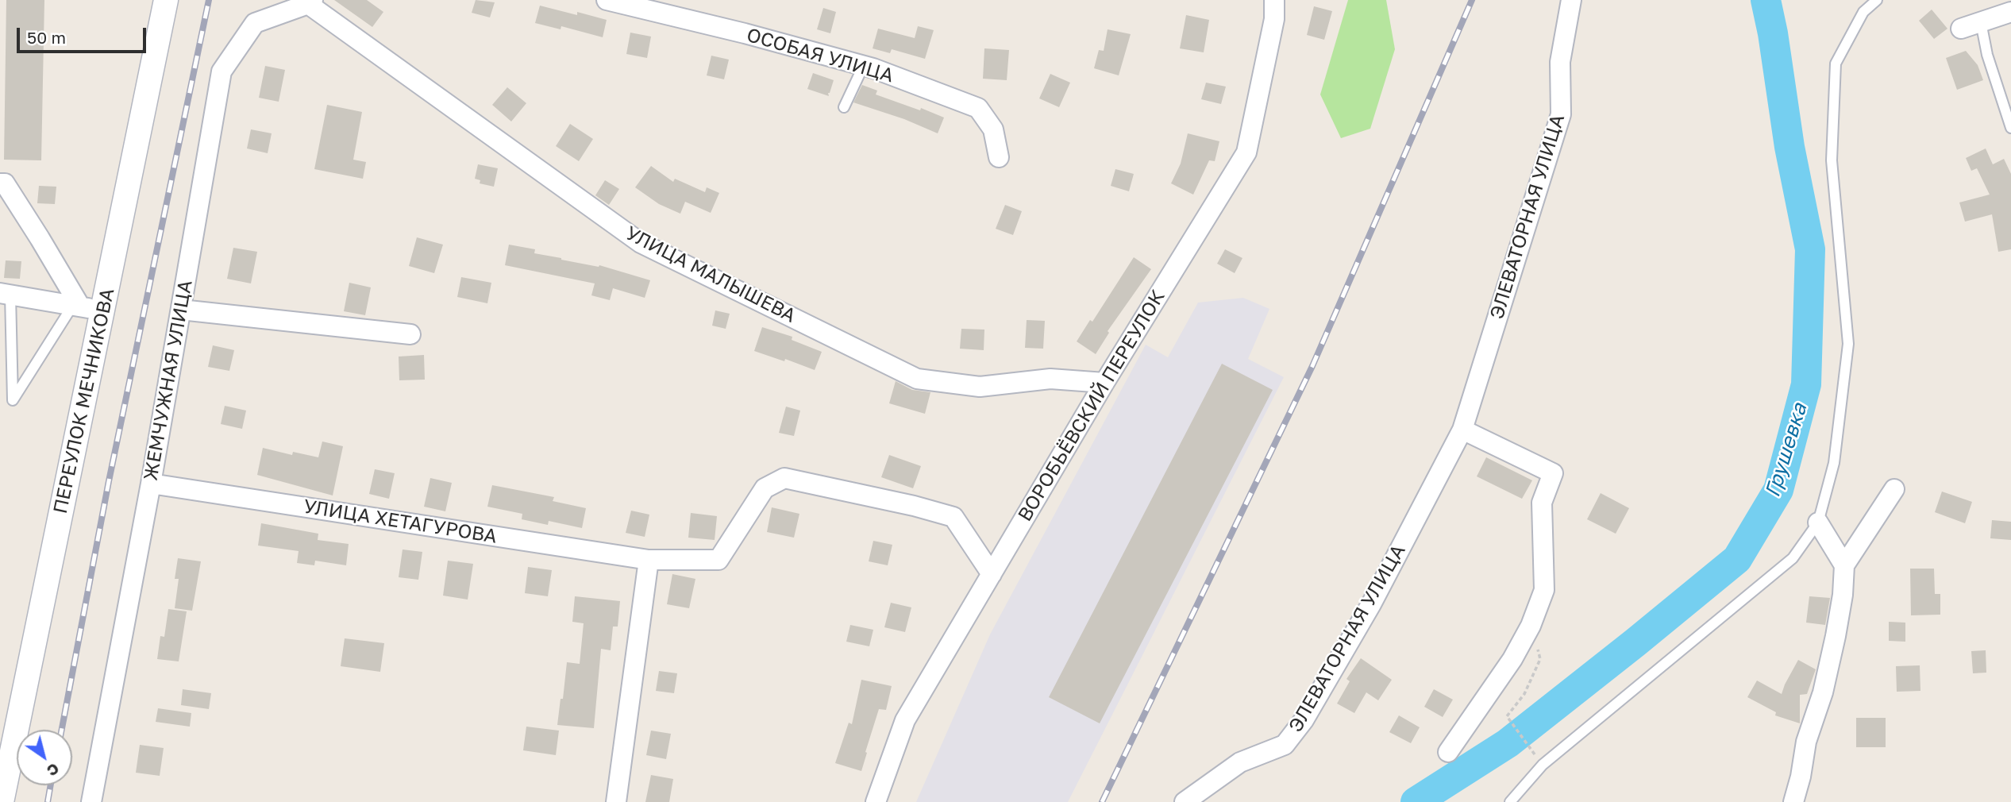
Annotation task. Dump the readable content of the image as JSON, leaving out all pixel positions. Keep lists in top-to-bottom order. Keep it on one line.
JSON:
{"streets":{"street":["ОСОБАЯ УЛИЦА","ЭЛЕВАТОРНАЯ УЛИЦА","УЛИЦА МАЛЫШЕВА","ЖЕМЧУЖНАЯ УЛИЦА","ПЕРЕУЛОК МЕЧНИКОВА","ВОРОБЬЁВСКИЙ ПЕРЕУЛОК","УЛИЦА ХЕТАГУРОВА"]},"crossings":[["УЛИЦА МАЛЫШЕВА","ЖЕМЧУЖНАЯ УЛИЦА"],["УЛИЦА МАЛЫШЕВА","ВОРОБЬЁВСКИЙ ПЕРЕУЛОК"],["ЖЕМЧУЖНАЯ УЛИЦА","УЛИЦА ХЕТАГУРОВА"],["ВОРОБЬЁВСКИЙ ПЕРЕУЛОК","УЛИЦА ХЕТАГУРОВА"]],"water":["Грушевка"],"scale_bar":"50 m","north":"bottom right"}
